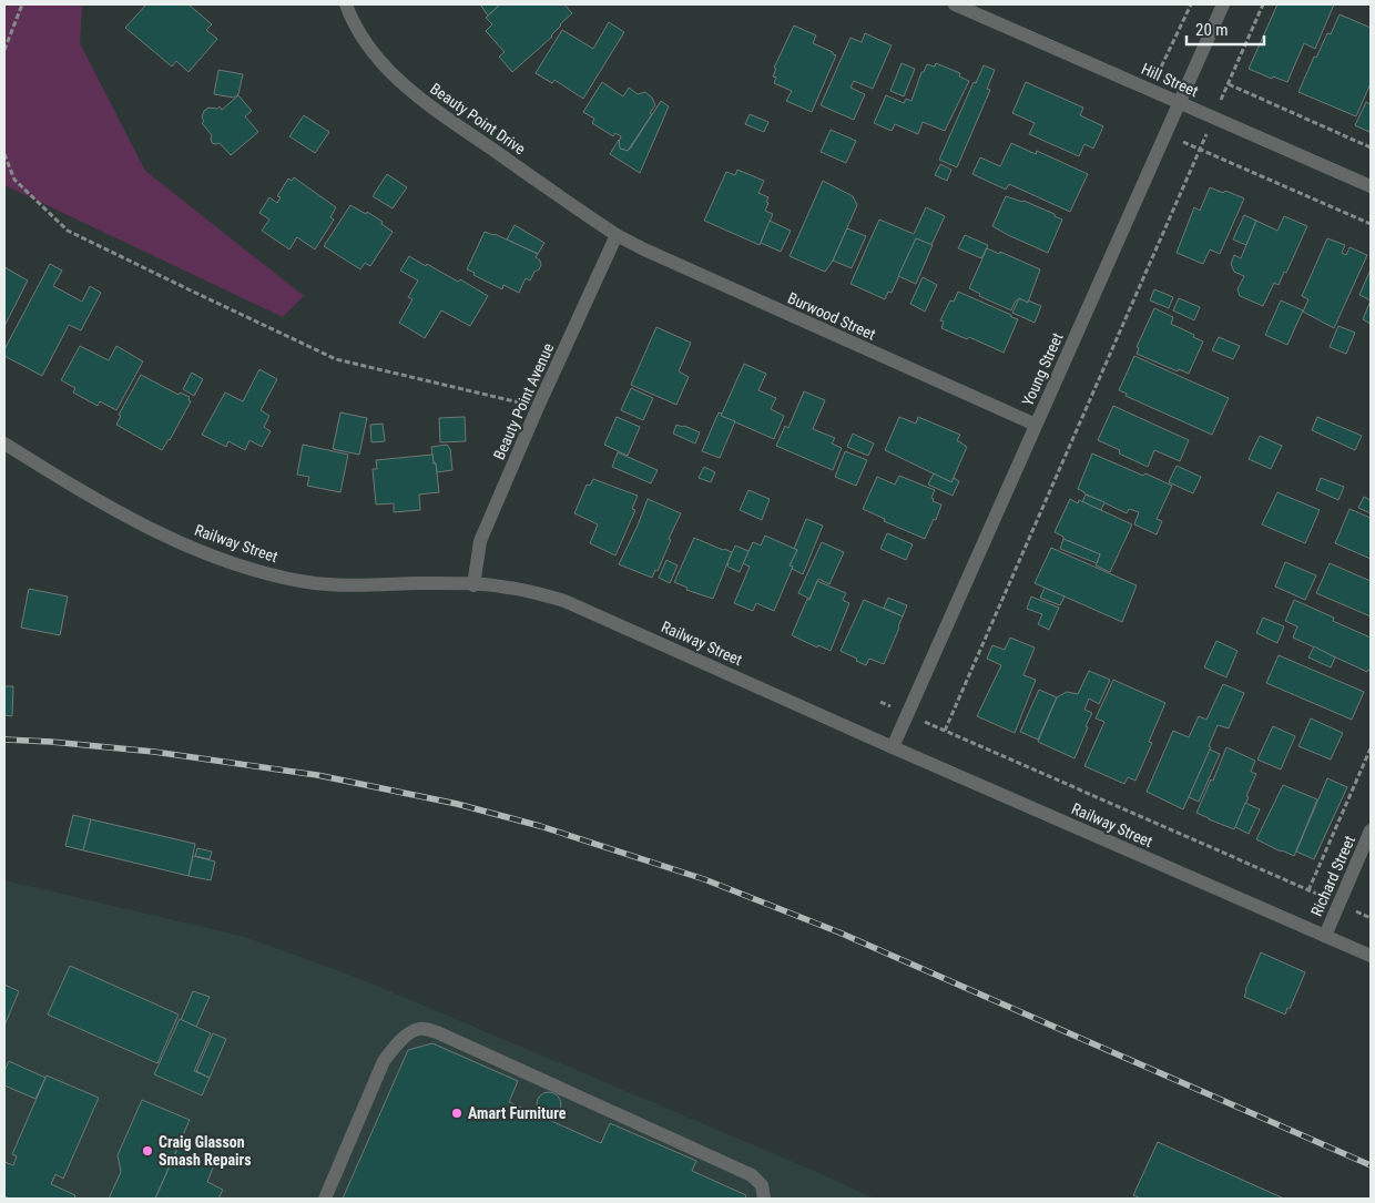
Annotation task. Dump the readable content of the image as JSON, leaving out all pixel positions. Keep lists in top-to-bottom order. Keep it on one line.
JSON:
{"streets":{"street":["Hill Street","Beauty Point Drive","Burwood Street","Young Street","Beauty Point Avenue","Railway Street","Richard Street"]},"crossings":[["Hill Street","Young Street"],["Beauty Point Drive","Burwood Street"],["Beauty Point Drive","Beauty Point Avenue"],["Burwood Street","Young Street"],["Burwood Street","Beauty Point Avenue"],["Young Street","Railway Street"],["Beauty Point Avenue","Railway Street"],["Railway Street","Richard Street"]],"places":["Amart Furniture","Craig Glasson Smash Repairs"],"scale_bar":"20 m"}
